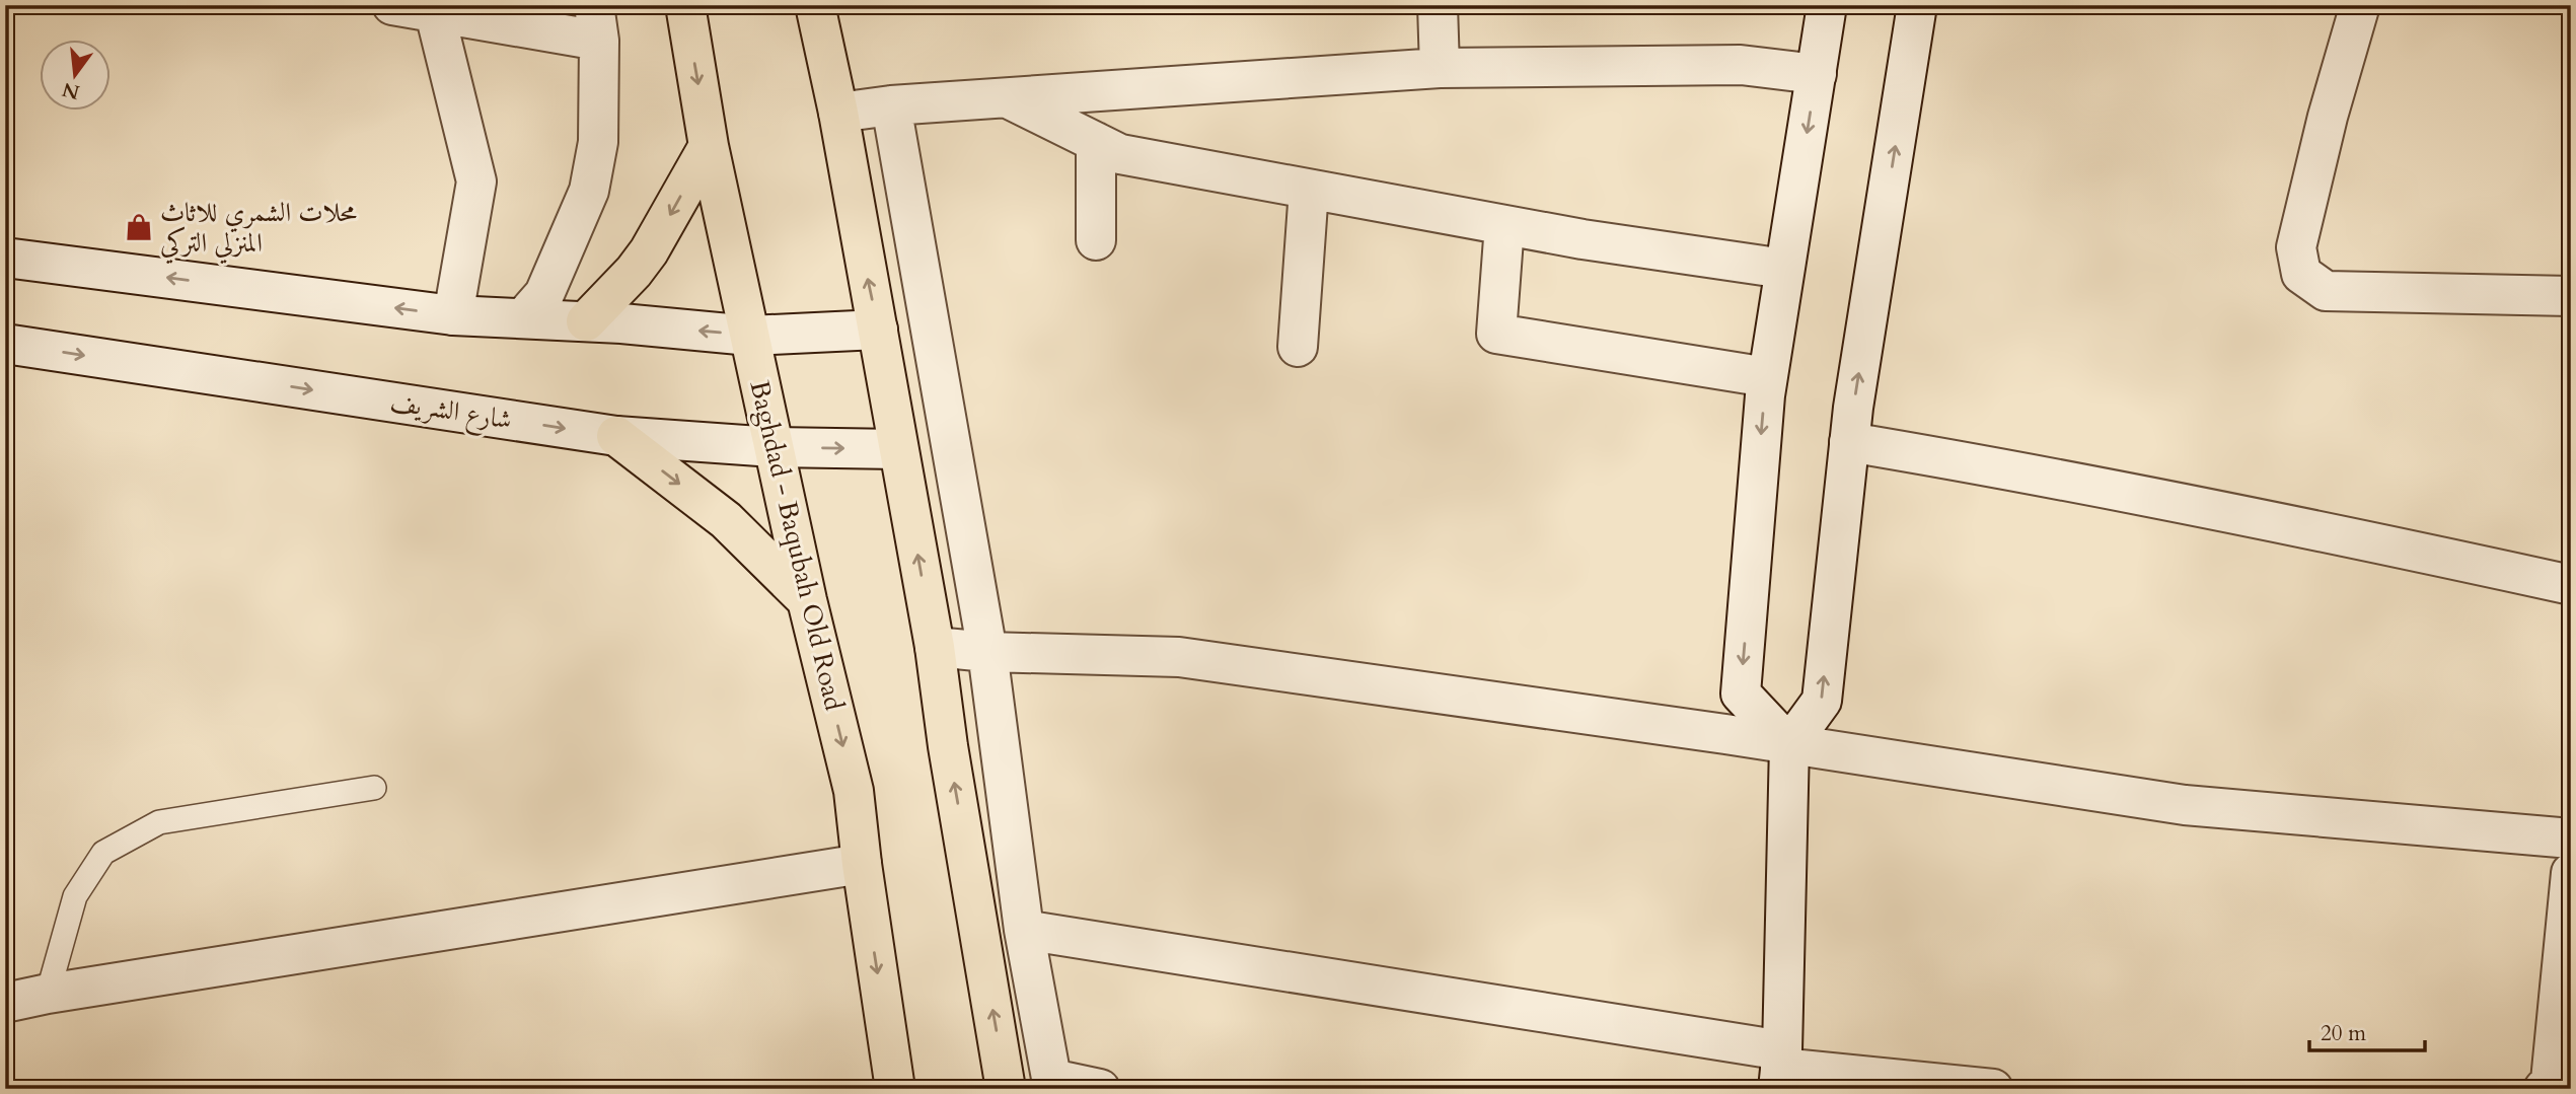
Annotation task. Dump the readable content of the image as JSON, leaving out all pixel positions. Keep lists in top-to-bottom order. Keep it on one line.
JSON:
{"streets":{"highway":["Baghdad - Baqubah Old Road"],"street":["شارع الشريف"]},"crossings":[["شارع الشريف","Baghdad - Baqubah Old Road"]],"places":{"shop":["محلات الشمري للاثاث المنزلي التركي"]},"scale_bar":"20 m","north":"bottom"}
